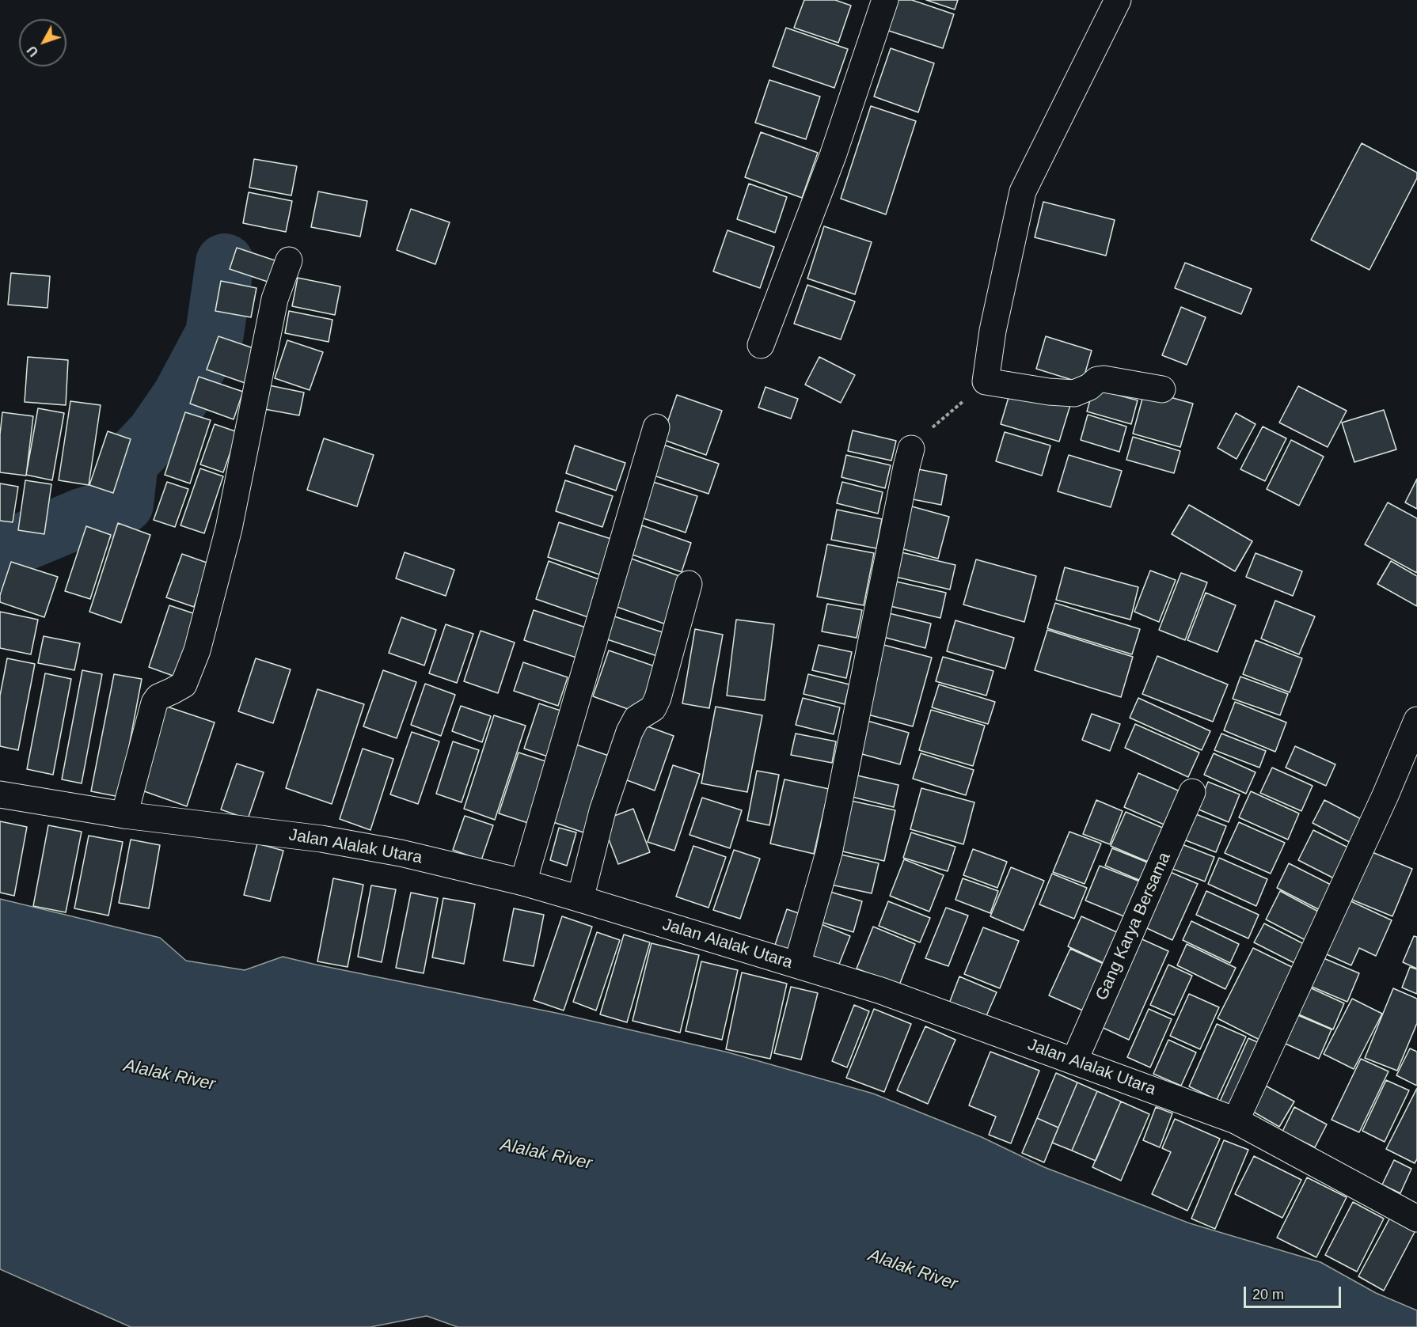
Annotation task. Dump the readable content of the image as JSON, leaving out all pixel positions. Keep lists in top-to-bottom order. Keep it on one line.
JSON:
{"streets":{"street":["Jalan Alalak Utara","Gang Karya Bersama"]},"crossings":[["Jalan Alalak Utara","Gang Karya Bersama"]],"water":["Alalak River"],"scale_bar":"20 m","north":"bottom left"}
